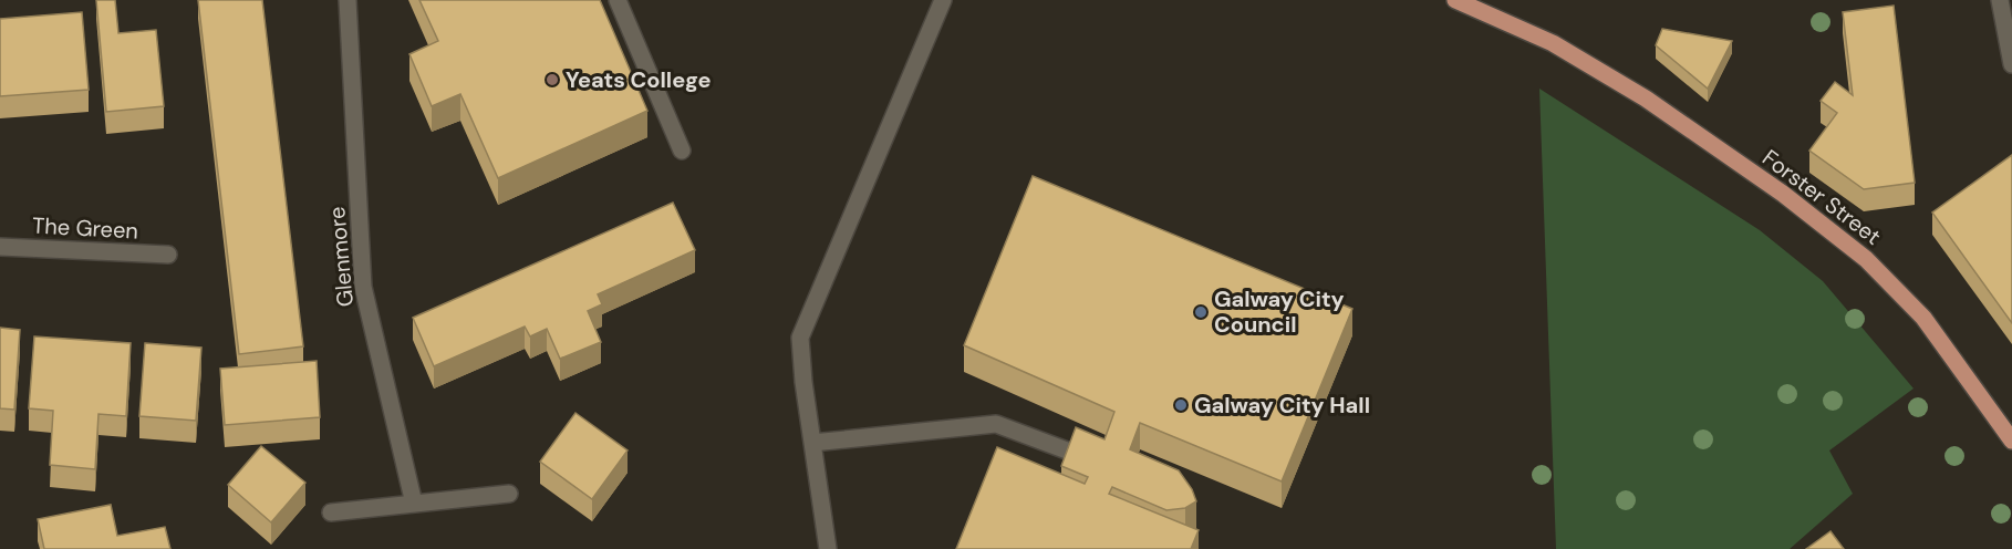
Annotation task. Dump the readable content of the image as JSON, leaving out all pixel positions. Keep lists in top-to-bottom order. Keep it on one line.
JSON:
{"streets":{"main road":["Forster Street"],"street":["The Green","Glenmore"]},"places":["Yeats College","Galway City Council","Galway City Hall"]}
